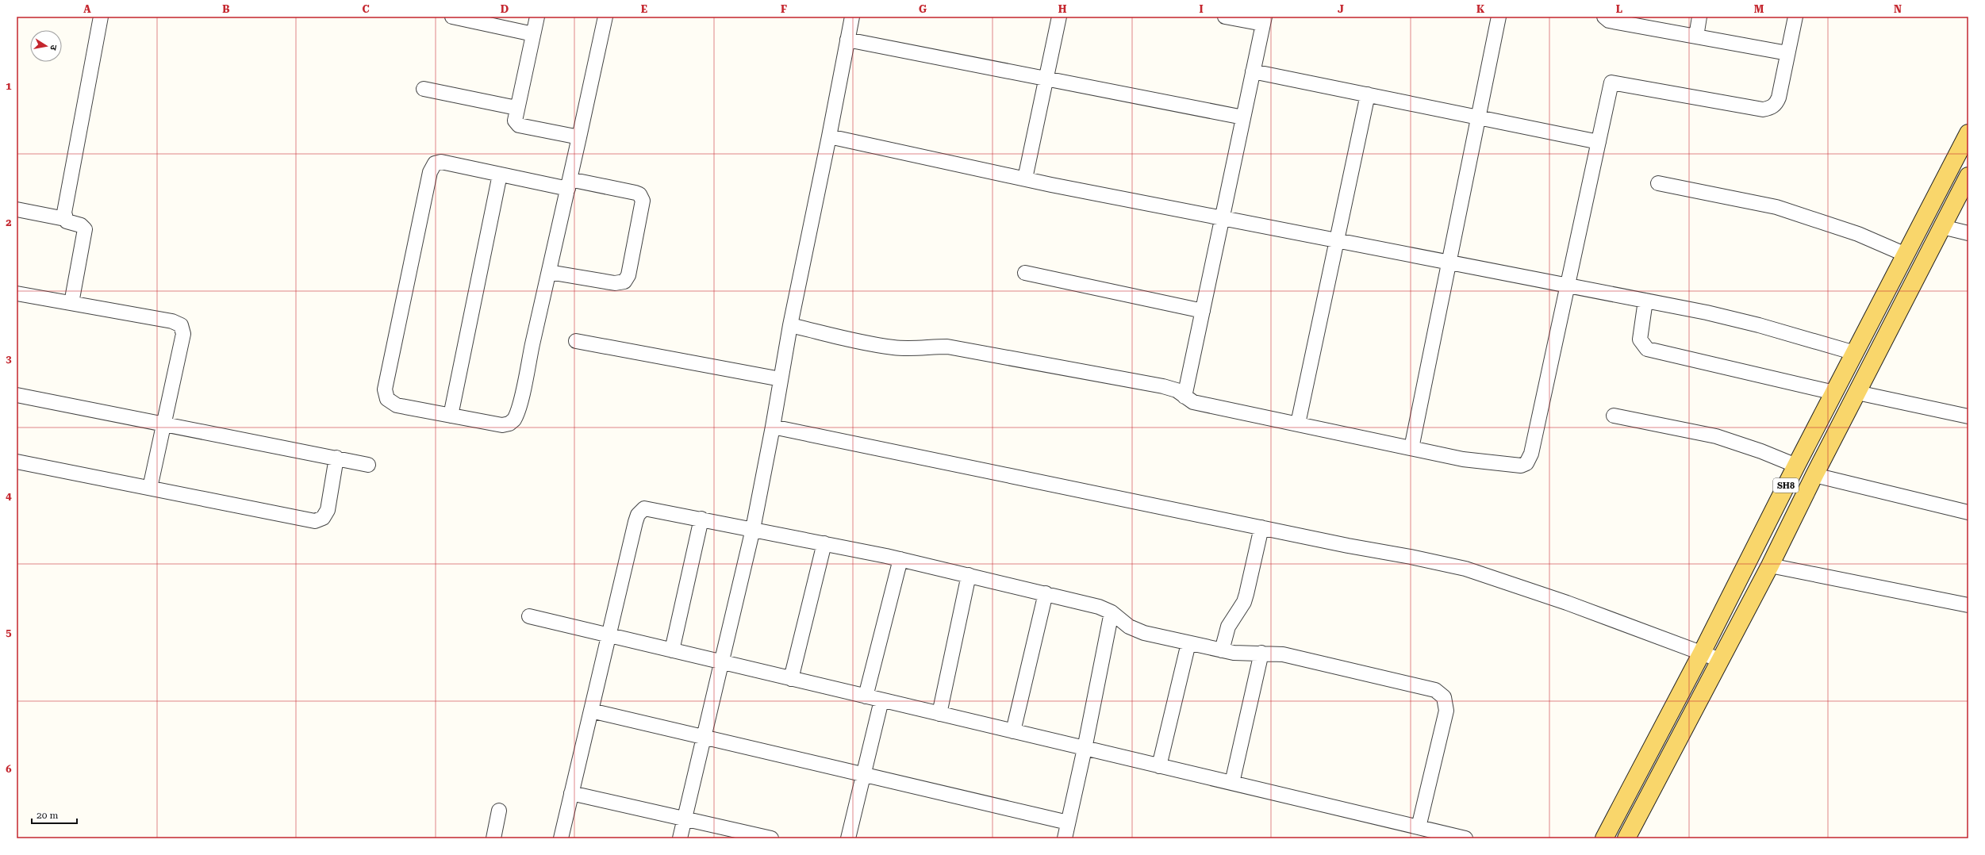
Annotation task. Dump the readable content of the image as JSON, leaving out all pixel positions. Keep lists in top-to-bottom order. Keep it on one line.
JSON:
{"streets":{"main road":["SH8"]},"scale_bar":"20 m","north":"right","grid":{"columns":["A","B","C","D","E","F","G","H","I","J","K","L","M","N"],"rows":["1","2","3","4","5","6"]}}
